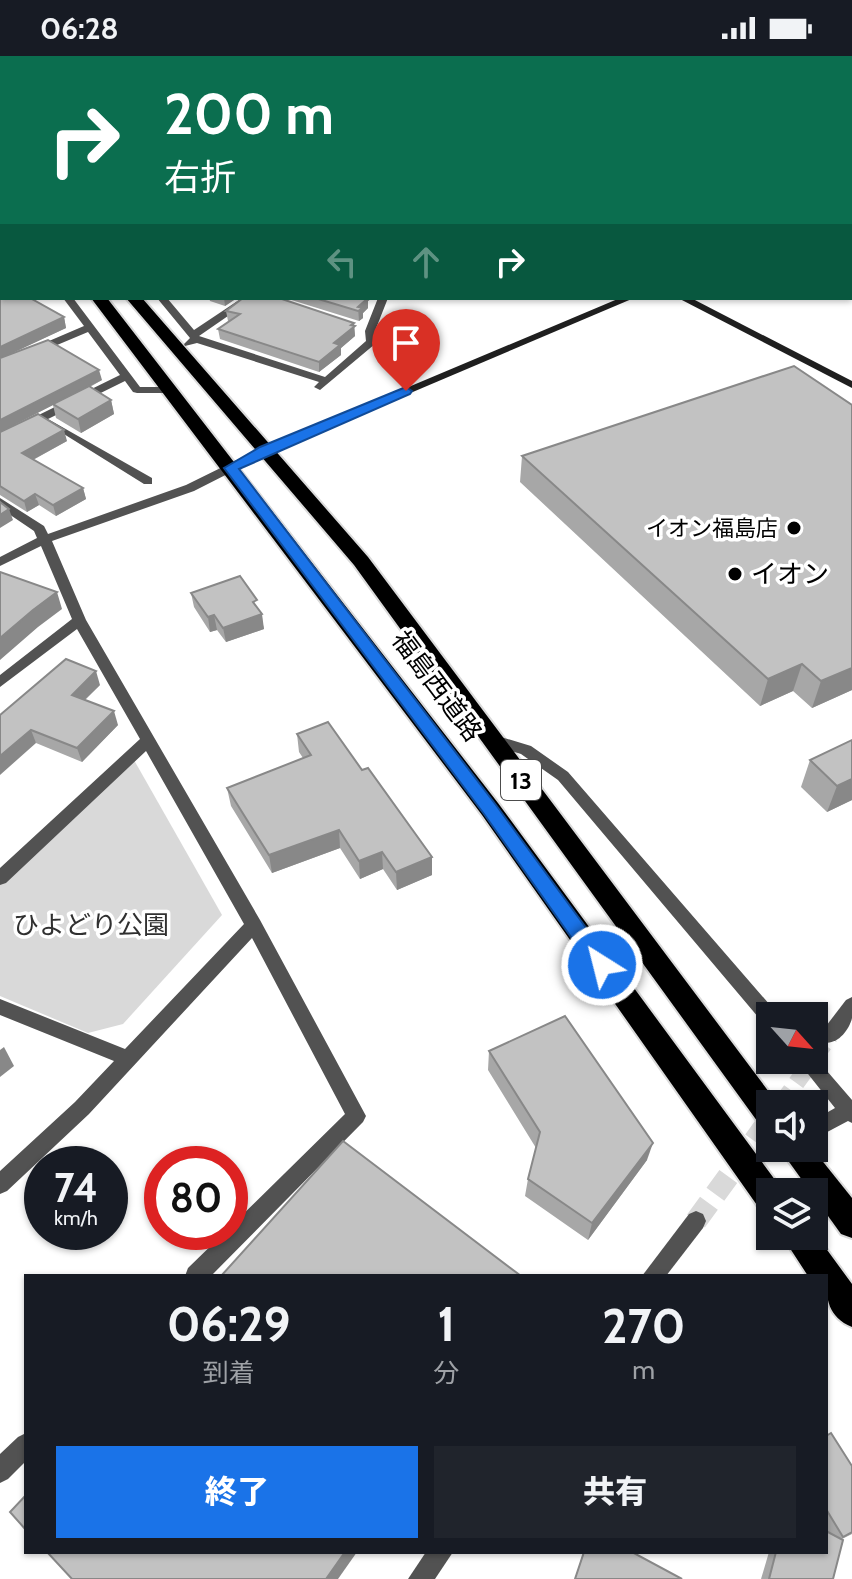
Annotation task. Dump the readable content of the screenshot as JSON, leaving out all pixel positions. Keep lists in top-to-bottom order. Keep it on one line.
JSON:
{"streets":{"highway":["福島西道路","13"]},"parks":["ひよどり公園"],"places":["イオン福島店","イオン"],"north":"bottom right","page":{"status":"06:28","turn":["200 m","右折"],"speed":"74 km/h","limit":"80","eta":["06:29","到着","1","分","270","m"],"buttons":["終了","共有"]}}
